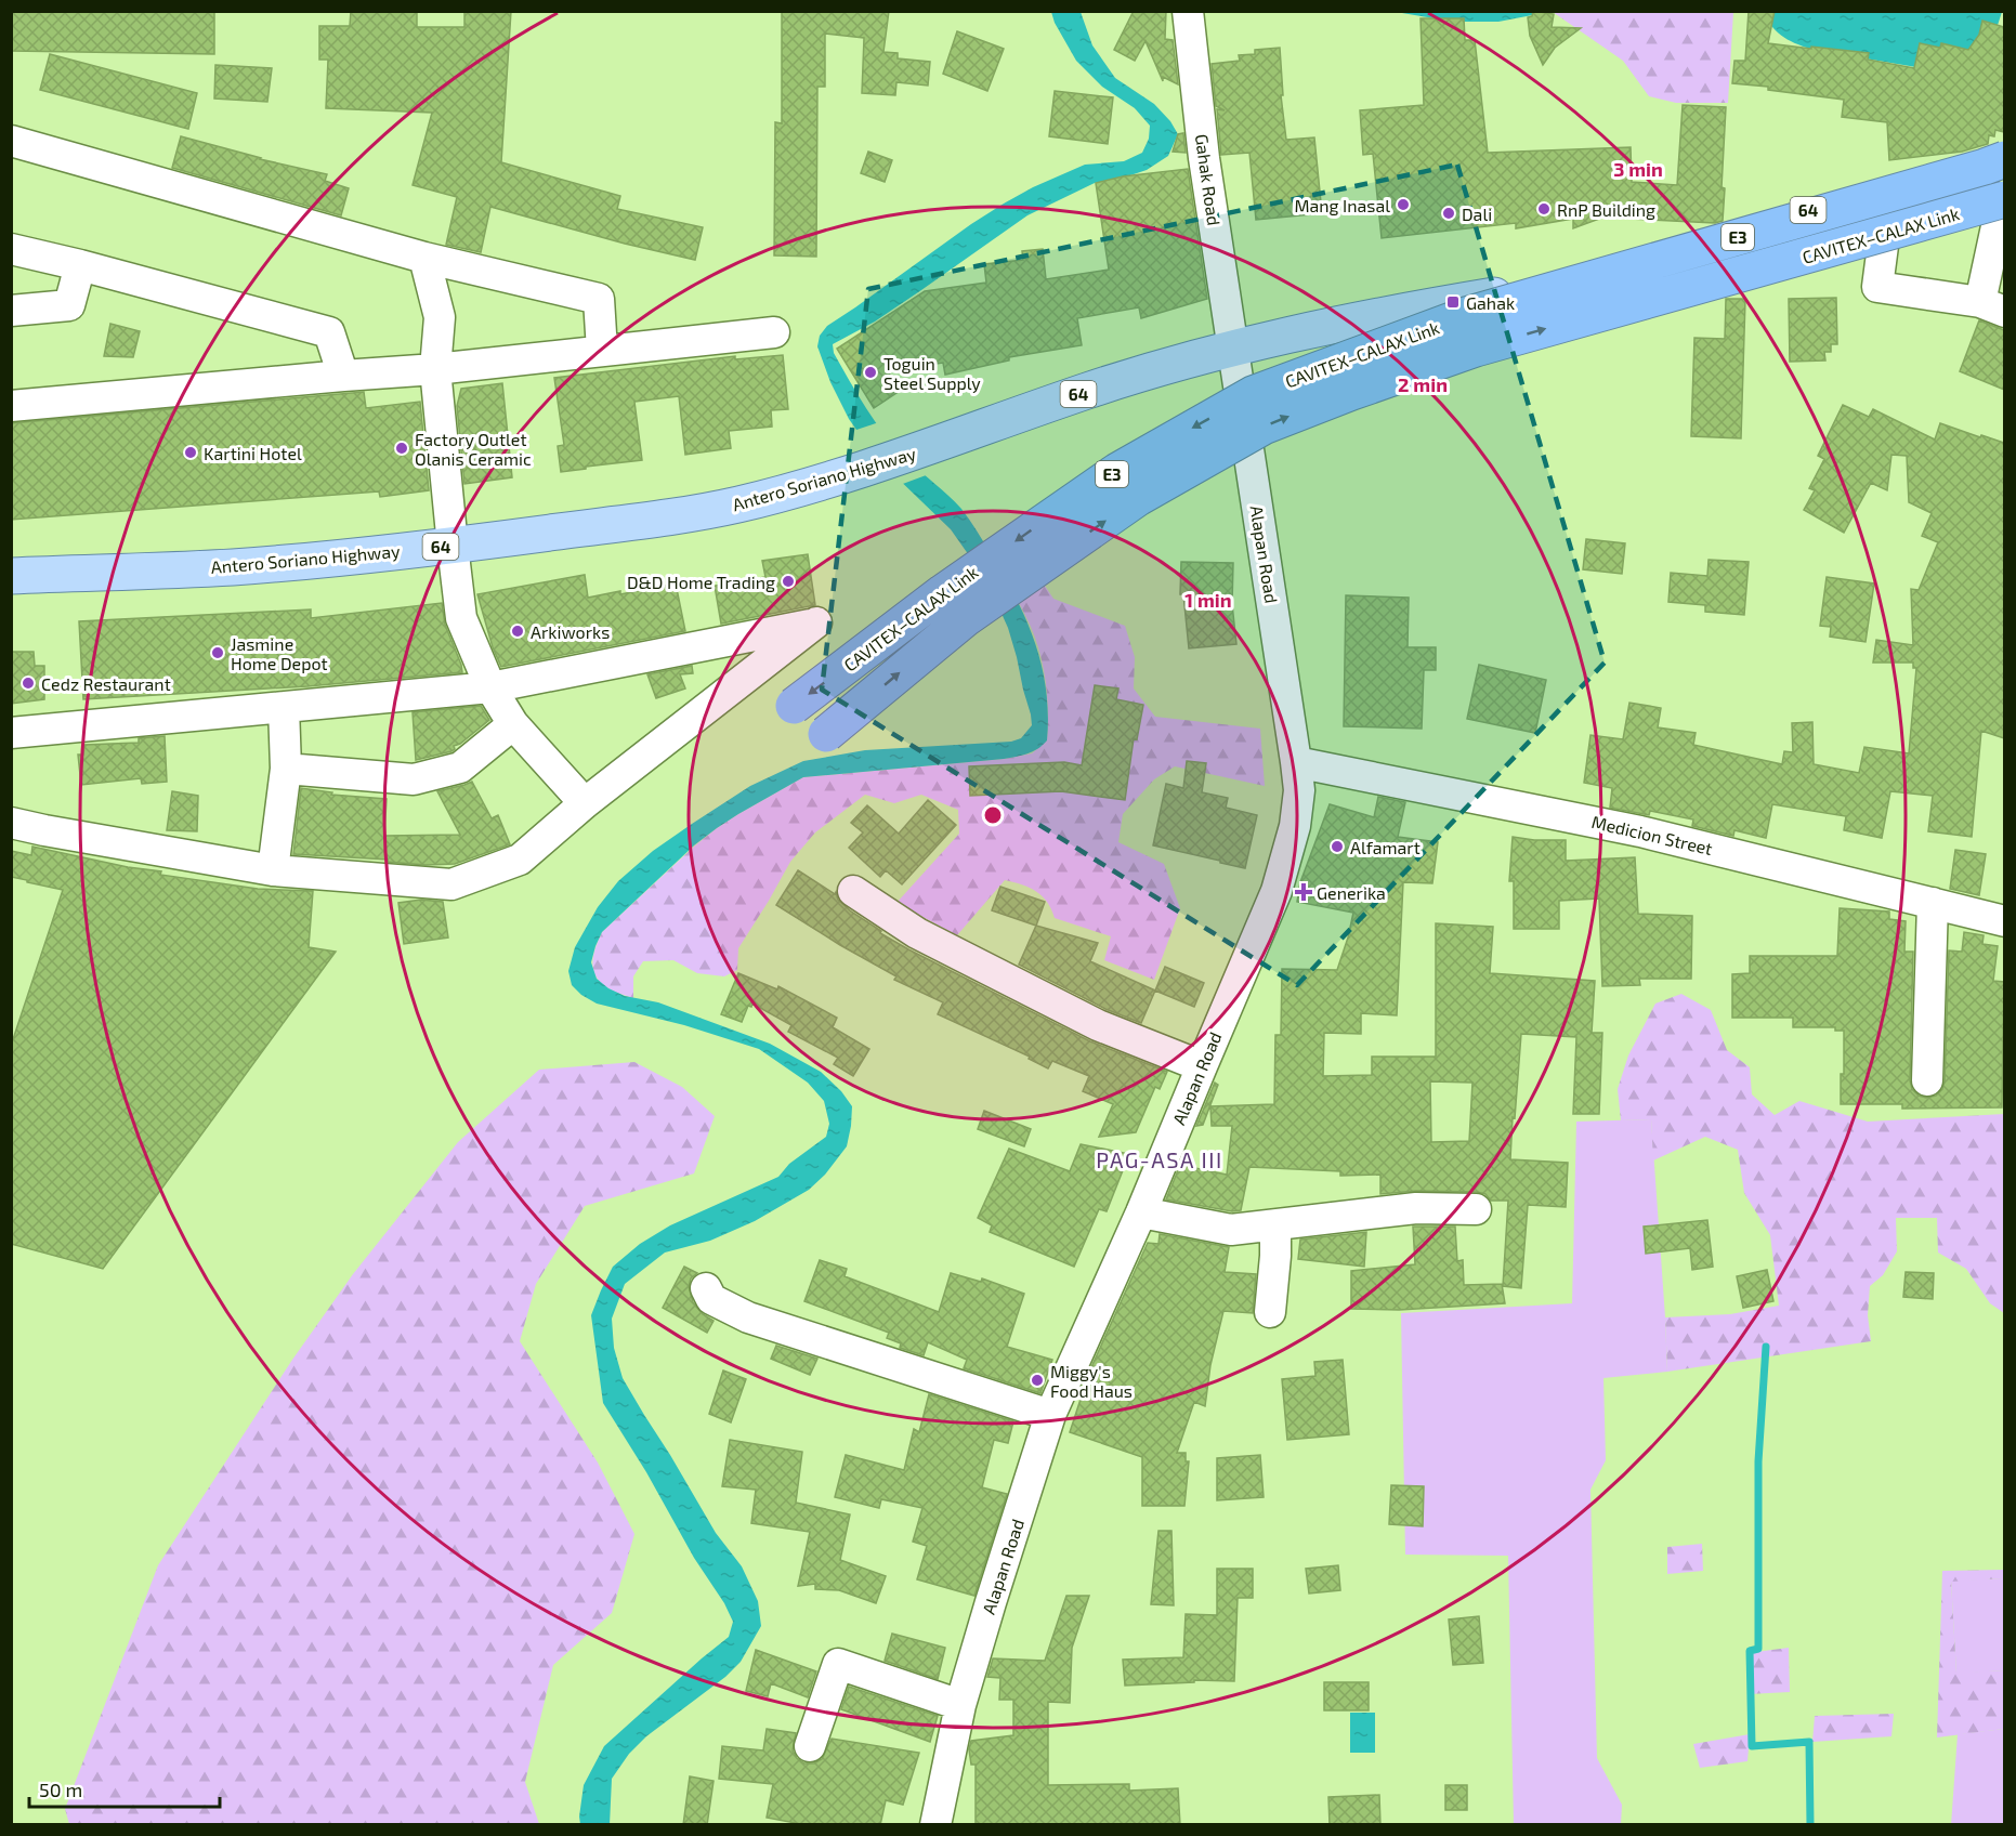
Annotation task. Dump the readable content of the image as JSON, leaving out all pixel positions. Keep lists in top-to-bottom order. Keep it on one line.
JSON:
{"streets":{"highway":["CAVITEX–CALAX Link","E3"],"main road":["64","Antero Soriano Highway"],"street":["Gahak Road","Alapan Road","Medicion Street"]},"crossings":[["Gahak Road","Antero Soriano Highway"],["Gahak Road","Alapan Road"],["CAVITEX–CALAX Link","Antero Soriano Highway"],["Antero Soriano Highway","Alapan Road"],["Alapan Road","Medicion Street"]],"districts":["PAG-ASA III"],"places":{"other":["Mang Inasal","RnP Building","Dali","Toguin Steel Supply","Factory Outlet Olanis Ceramic","Kartini Hotel","D&D Home Trading","Arkiworks","Jasmine Home Depot","Cedz Restaurant","Alfamart","Miggy's Food Haus"],"transit":["Gahak"],"health":["Generika"]},"scale_bar":"50 m","rings":["3 min","2 min","1 min"]}
